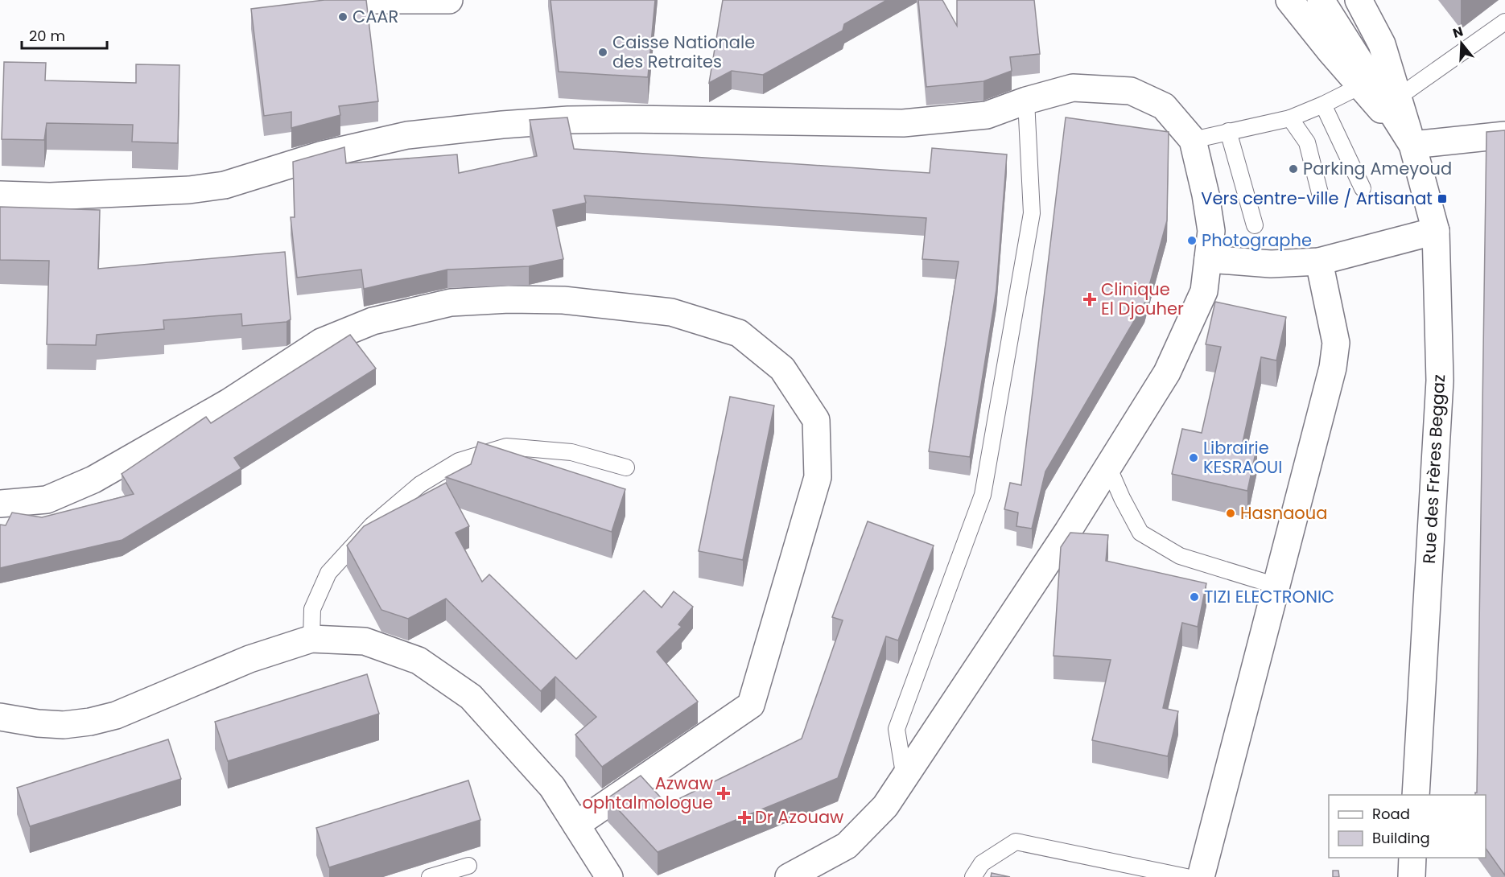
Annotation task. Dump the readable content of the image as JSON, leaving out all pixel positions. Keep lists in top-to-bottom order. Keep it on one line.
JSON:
{"streets":{"street":["Rue des Frères Beggaz"]},"places":{"other":["CAAR","Caisse Nationale des Retraites","Parking Ameyoud","Photographe","Librairie KESRAOUI","Hasnaoua","TIZI ELECTRONIC"],"transit":["Vers centre-ville / Artisanat"],"health":["Clinique El Djouher","Azwaw ophtalmologue","Dr Azouaw"]},"legend":["Road","Building"],"scale_bar":"20 m","north":"top"}
